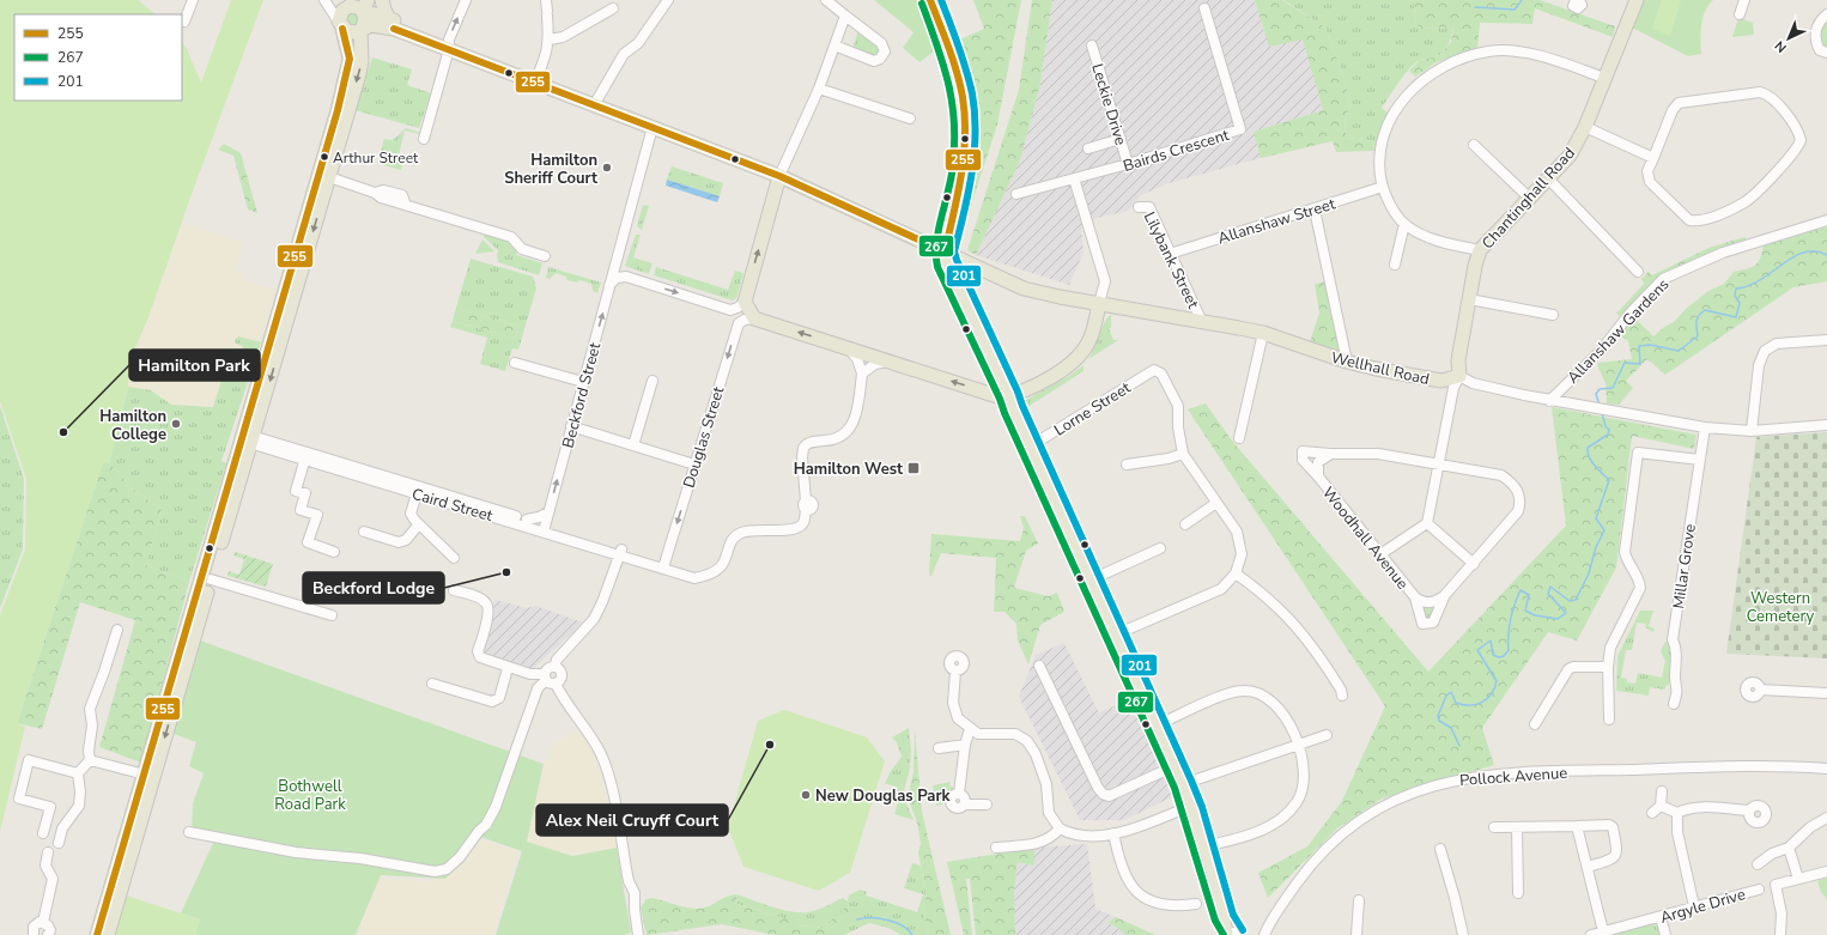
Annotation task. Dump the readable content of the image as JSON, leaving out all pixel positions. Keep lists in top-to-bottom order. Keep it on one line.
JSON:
{"streets":{"main road":["Chantinghall Road","Wellhall Road"],"street":["Leckie Drive","Bairds Crescent","Allanshaw Street","Lilybank Street","Allanshaw Gardens","Beckford Street","Lorne Street","Douglas Street","Caird Street","Woodhall Avenue","Millar Grove","Pollock Avenue","Argyle Drive"]},"crossings":[["Leckie Drive","Bairds Crescent"],["Chantinghall Road","Wellhall Road"],["Allanshaw Street","Lilybank Street"],["Lilybank Street","Wellhall Road"],["Wellhall Road","Beckford Street"],["Beckford Street","Caird Street"],["Douglas Street","Caird Street"]],"one_way":["Beckford Street","Douglas Street"],"parks":["Western Cemetery","Bothwell Road Park"],"places":{"other":["Arthur Street","Hamilton Sheriff Court","Hamilton College","Hamilton Park","Beckford Lodge","Alex Neil Cruyff Court","New Douglas Park"],"transit":["Hamilton West"]},"lines":["transit line 255","transit line 201","transit line 267"],"legend":["255","267","201"],"north":"bottom left"}
